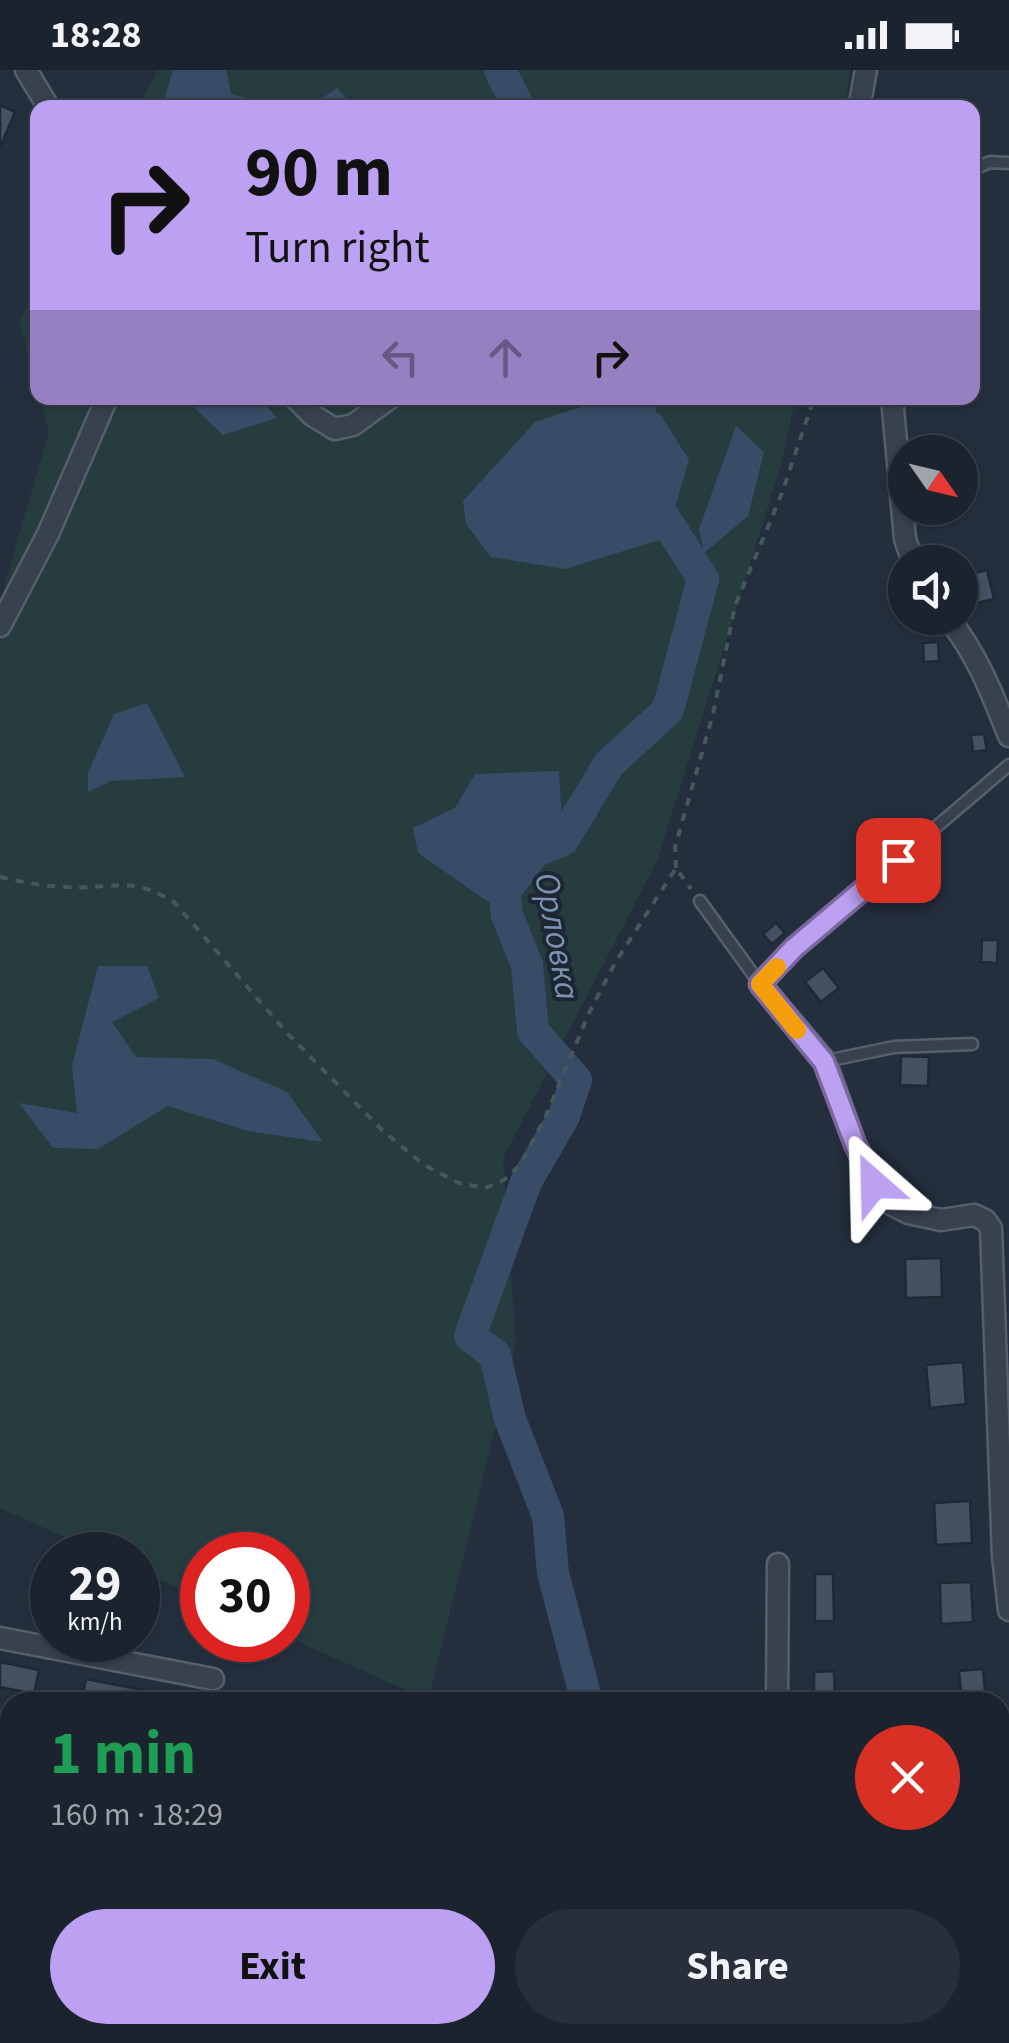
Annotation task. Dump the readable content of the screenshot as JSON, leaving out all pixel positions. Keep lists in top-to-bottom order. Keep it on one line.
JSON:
{"water":["Орловка"],"north":"bottom right","page":{"status":"18:28","turn":["90 m","Turn right"],"speed":"29 km/h","limit":"30","heading":["1 min","160 m · 18:29"],"buttons":["Exit","Share"]}}
